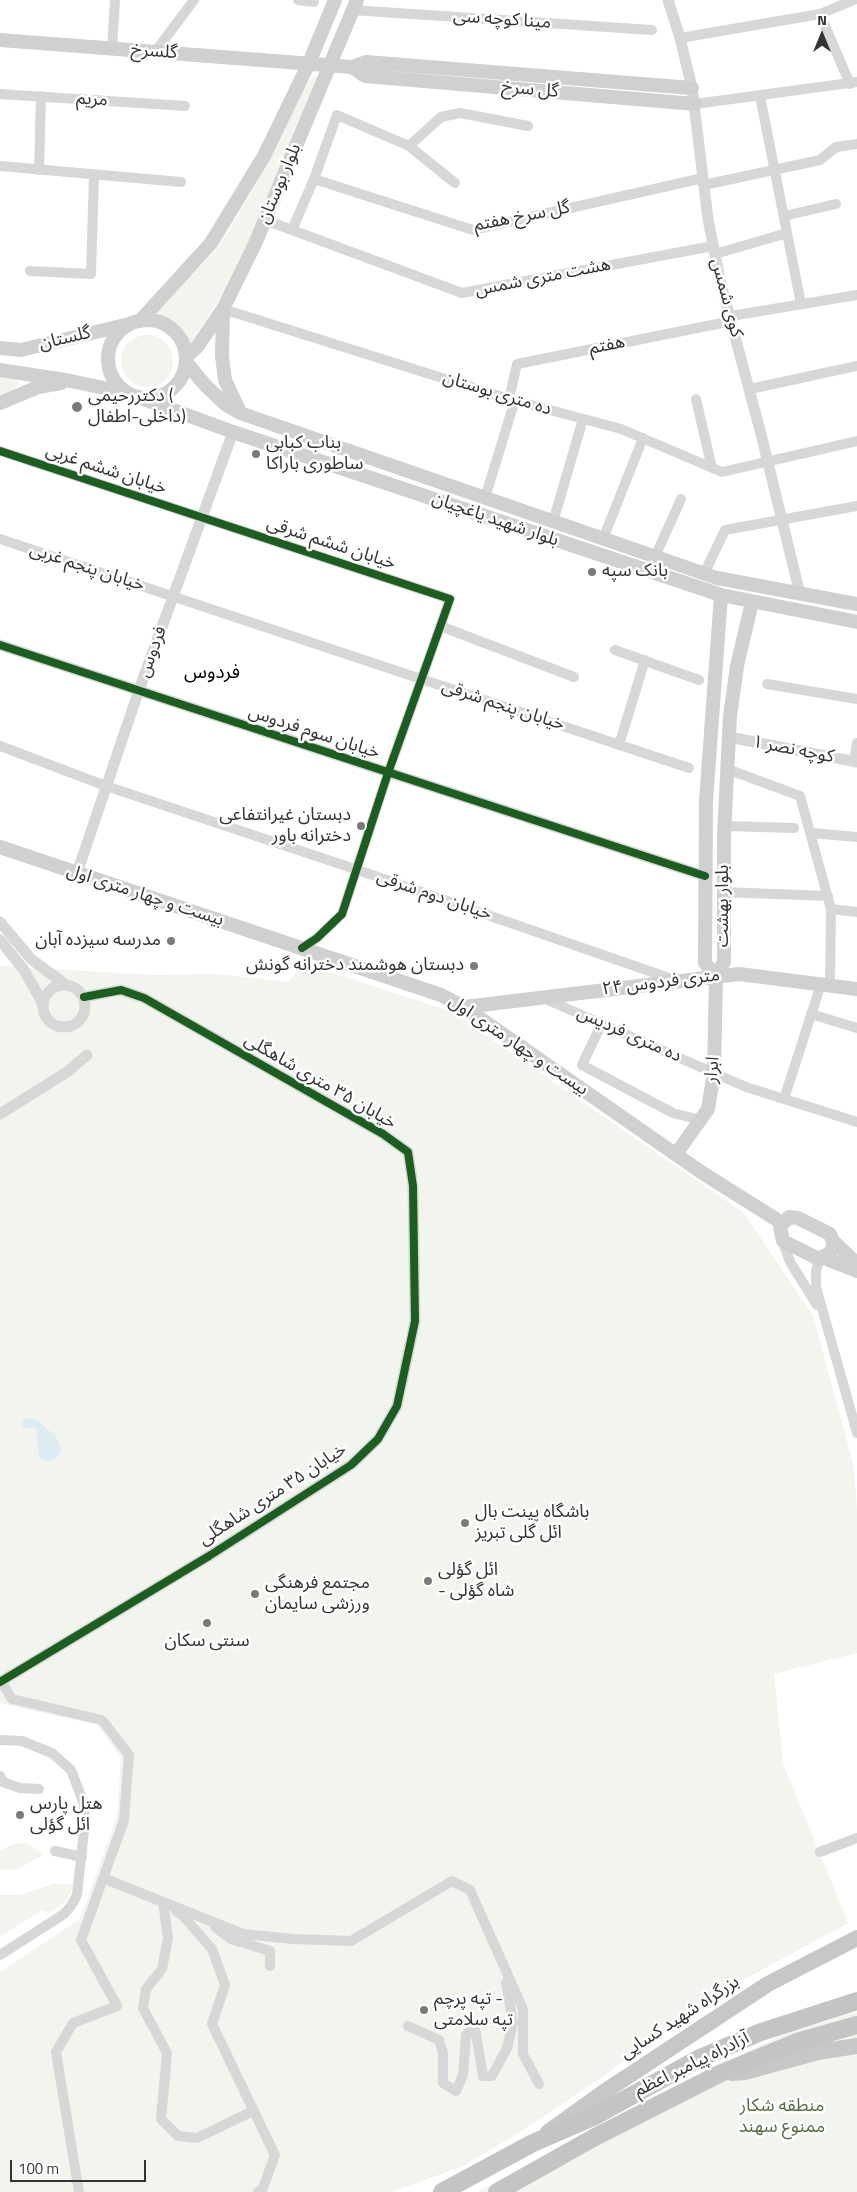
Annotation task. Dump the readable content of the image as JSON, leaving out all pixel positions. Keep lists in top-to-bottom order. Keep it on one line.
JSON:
{"streets":{"highway":["بزرگراه شهید کسایی","آزادراه پیامبر اعظم"],"main road":["گلسرخ","گل سرخ","بلوار بوستان","گلستان","بلوار شهید یاغچیان","بیست و چهار متری اول","بلوار بهشت","۲۴ متری فردوس","ابرار"],"street":["مینا کوچه سی","مریم","گل سرخ هفتم","هشت متری شمس","کوی شمس","هفتم","ده متری بوستان","خیابان ششم غربی","خیابان ششم شرقی","خیابان پنجم غربی","فردوس","خیابان پنجم شرقی","خیابان سوم فردوس","کوچه نصر ۱","خیابان دوم شرقی","ده متری فردیس","خیابان ۳۵ متری شاهگلی"]},"crossings":[["مینا کوچه سی","بلوار بوستان"],["گلسرخ","گل سرخ"],["گلسرخ","بلوار بوستان"],["گل سرخ","کوی شمس"],["بلوار بوستان","هشت متری شمس"],["بلوار بوستان","گلستان"],["بلوار بوستان","ده متری بوستان"],["بلوار بوستان","بلوار شهید یاغچیان"],["گل سرخ هفتم","کوی شمس"],["هشت متری شمس","کوی شمس"],["کوی شمس","هفتم"],["کوی شمس","ده متری بوستان"],["کوی شمس","بلوار شهید یاغچیان"],["گلستان","بلوار شهید یاغچیان"],["هفتم","ده متری بوستان"],["خیابان ششم غربی","خیابان ششم شرقی"],["خیابان ششم غربی","فردوس"],["بلوار شهید یاغچیان","فردوس"],["بلوار شهید یاغچیان","بلوار بهشت"],["خیابان ششم شرقی","فردوس"],["خیابان پنجم غربی","فردوس"],["خیابان پنجم غربی","خیابان پنجم شرقی"],["فردوس","خیابان پنجم شرقی"],["فردوس","خیابان سوم فردوس"],["فردوس","بیست و چهار متری اول"],["فردوس","خیابان دوم شرقی"],["خیابان سوم فردوس","بلوار بهشت"],["کوچه نصر ۱","بلوار بهشت"],["بیست و چهار متری اول","۲۴ متری فردوس"],["بیست و چهار متری اول","ابرار"],["خیابان دوم شرقی","۲۴ متری فردوس"],["بلوار بهشت","۲۴ متری فردوس"],["بلوار بهشت","ابرار"],["۲۴ متری فردوس","ده متری فردیس"],["۲۴ متری فردوس","ابرار"],["ده متری فردیس","ابرار"],["بزرگراه شهید کسایی","آزادراه پیامبر اعظم"]],"districts":["فردوس"],"parks":["منطقه شکار ممنوع سهند"],"places":["دکتررحیمی ( داخلی-اطفال)","بناب کبابی ساطوری باراکا","بانک سپه","دبستان غیرانتفاعی دخترانه باور","مدرسه سیزده آبان","دبستان هوشمند دخترانه گونش","باشگاه پینت بال ائل گلی تبریز","ائل گؤلی - شاه گؤلی","مجتمع فرهنگی ورزشی سایمان","سنتی سکان","هتل پارس ائل گؤلی","تپه پرچم - تپه سلامتی"],"scale_bar":"100 m","north":"top"}
